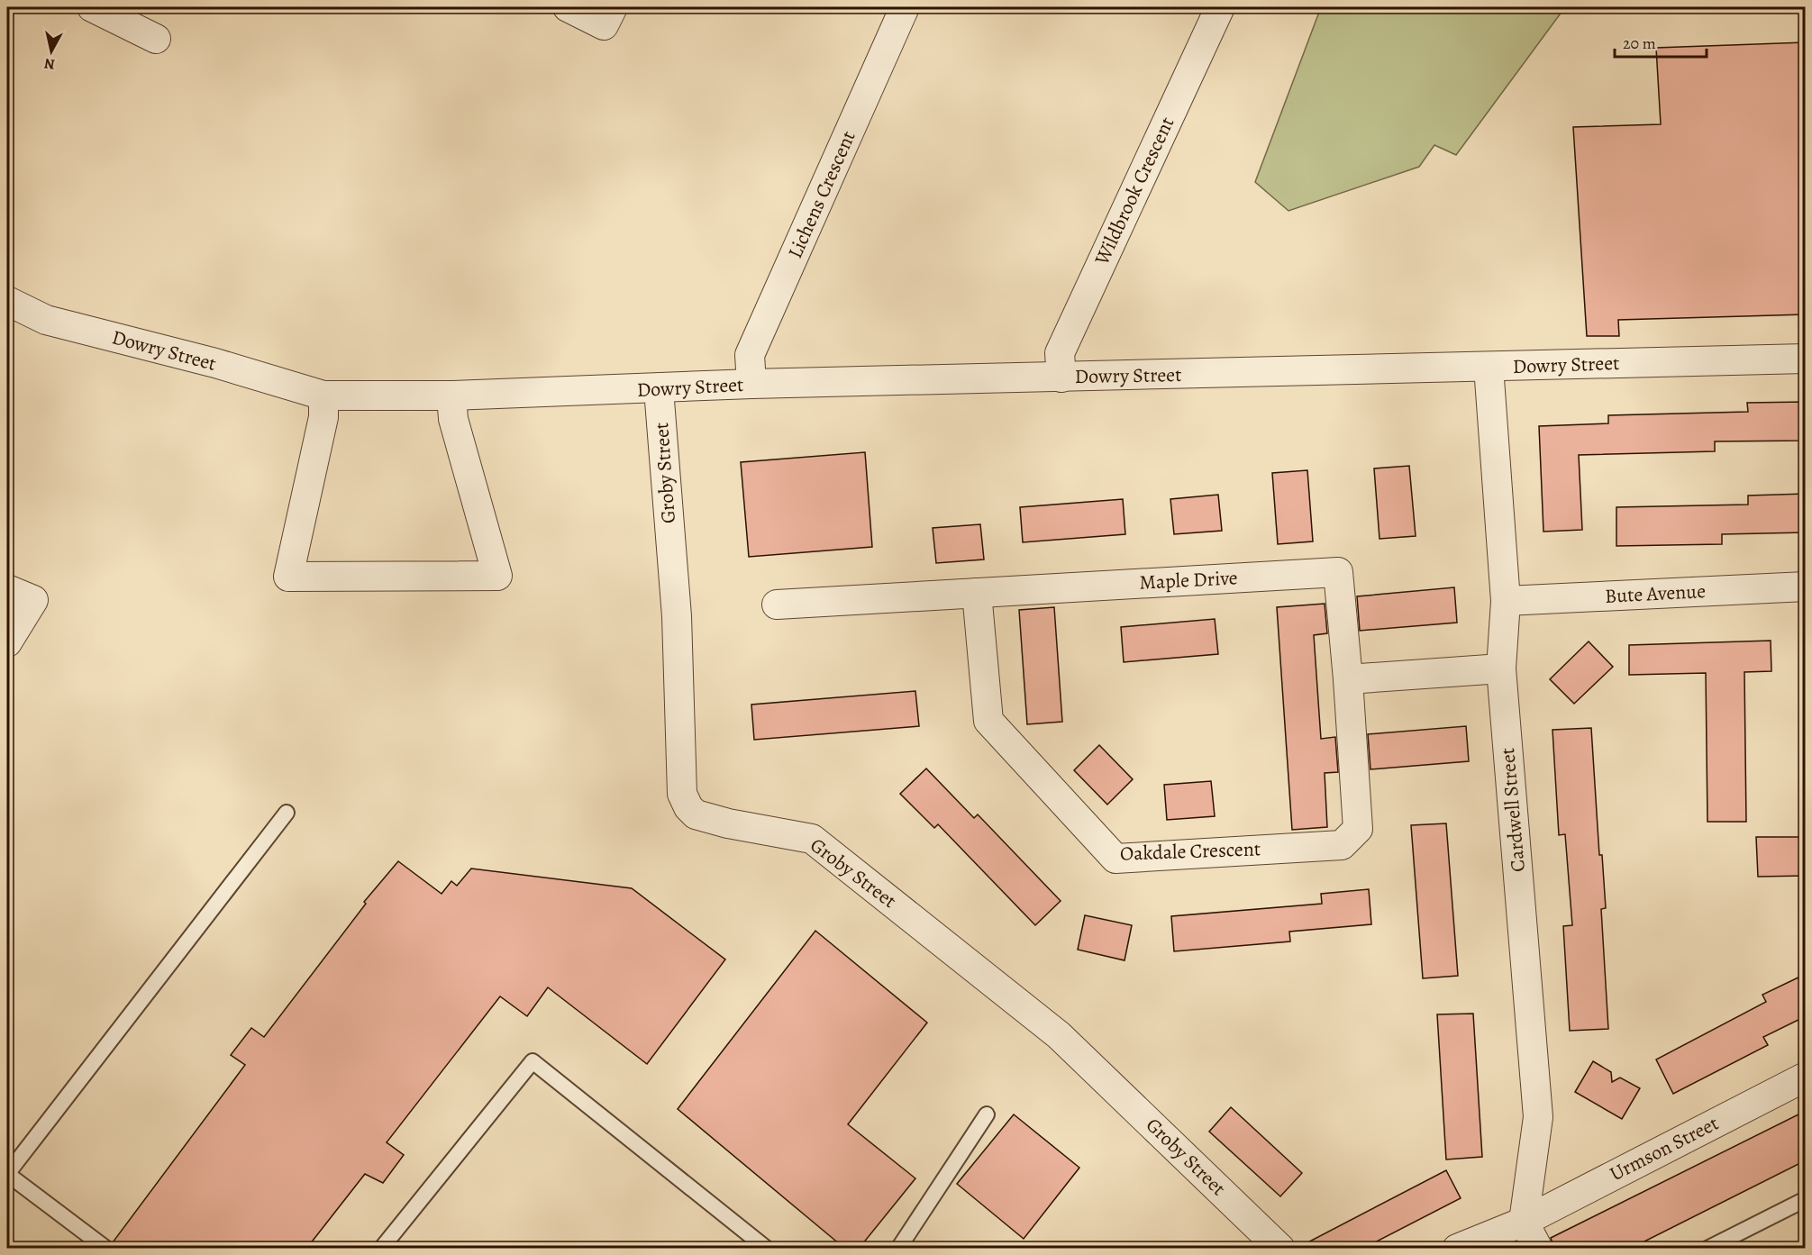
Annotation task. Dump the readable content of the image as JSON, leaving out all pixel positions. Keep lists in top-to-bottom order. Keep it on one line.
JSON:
{"streets":{"street":["Wildbrook Crescent","Lichens Crescent","Dowry Street","Groby Street","Maple Drive","Bute Avenue","Cardwell Street","Oakdale Crescent","Urmson Street"]},"crossings":[["Wildbrook Crescent","Dowry Street"],["Lichens Crescent","Dowry Street"],["Dowry Street","Groby Street"],["Dowry Street","Cardwell Street"],["Maple Drive","Oakdale Crescent"],["Bute Avenue","Cardwell Street"],["Cardwell Street","Urmson Street"]],"scale_bar":"20 m","north":"bottom"}
